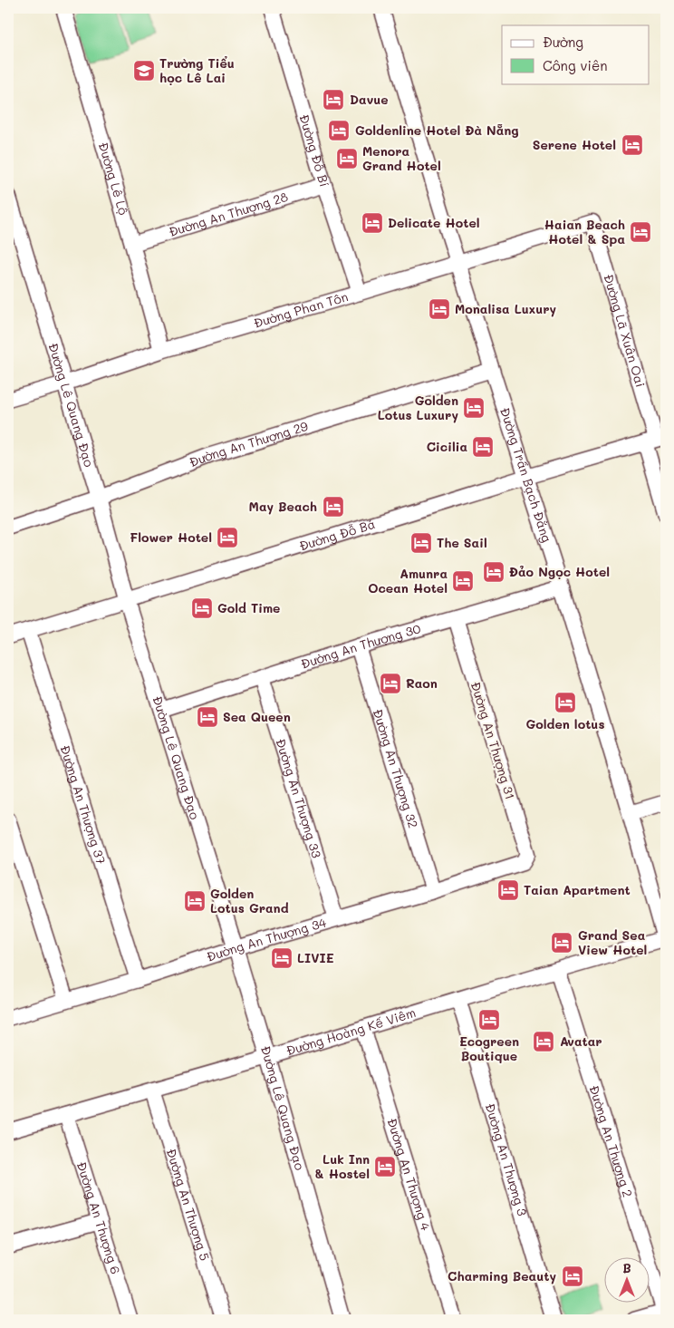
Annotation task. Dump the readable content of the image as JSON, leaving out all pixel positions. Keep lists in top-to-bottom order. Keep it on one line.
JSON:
{"streets":{"street":["Đường Đỗ Bí","Đường Lê Lộ","Đường An Thượng 28","Đường Phan Tôn","Đường Lã Xuân Oai","Đường Lê Quang Đạo","Đường An Thượng 29","Đường Trần Bạch Đằng","Đường Đỗ Bá","Đường An Thượng 30","Đường An Thượng 31","Đường An Thượng 32","Đường An Thượng 33","Đường An Thượng 37","Đường An Thượng 34","Đường Hoàng Kế Viêm","Đường An Thượng 2","Đường An Thượng 3","Đường An Thượng 4","Đường An Thượng 5","Đường An Thượng 6"]},"crossings":[["Đường Đỗ Bí","Đường An Thượng 28"],["Đường Đỗ Bí","Đường Phan Tôn"],["Đường Lê Lộ","Đường An Thượng 28"],["Đường Lê Lộ","Đường Phan Tôn"],["Đường Phan Tôn","Đường Lã Xuân Oai"],["Đường Phan Tôn","Đường Lê Quang Đạo"],["Đường Phan Tôn","Đường Trần Bạch Đằng"],["Đường Lã Xuân Oai","Đường Đỗ Bá"],["Đường Lê Quang Đạo","Đường An Thượng 29"],["Đường Lê Quang Đạo","Đường Đỗ Bá"],["Đường Lê Quang Đạo","Đường An Thượng 30"],["Đường Lê Quang Đạo","Đường An Thượng 34"],["Đường Lê Quang Đạo","Đường Hoàng Kế Viêm"],["Đường An Thượng 29","Đường Trần Bạch Đằng"],["Đường Trần Bạch Đằng","Đường Đỗ Bá"],["Đường Trần Bạch Đằng","Đường An Thượng 30"],["Đường Trần Bạch Đằng","Đường Hoàng Kế Viêm"],["Đường Đỗ Bá","Đường An Thượng 37"],["Đường An Thượng 30","Đường An Thượng 31"],["Đường An Thượng 30","Đường An Thượng 32"],["Đường An Thượng 30","Đường An Thượng 33"],["Đường An Thượng 31","Đường An Thượng 34"],["Đường An Thượng 32","Đường An Thượng 34"],["Đường An Thượng 33","Đường An Thượng 34"],["Đường An Thượng 37","Đường An Thượng 34"],["Đường Hoàng Kế Viêm","Đường An Thượng 2"],["Đường Hoàng Kế Viêm","Đường An Thượng 3"],["Đường Hoàng Kế Viêm","Đường An Thượng 4"],["Đường Hoàng Kế Viêm","Đường An Thượng 5"],["Đường Hoàng Kế Viêm","Đường An Thượng 6"]],"places":{"school or university":["Trường Tiểu học Lê Lai"],"hotel":["Davue","Goldenline Hotel Đà Nẵng","Serene Hotel","Menora Grand Hotel","Delicate Hotel","Haian Beach Hotel & Spa","Monalisa Luxury","Golden Lotus Luxury","Cicilia","May Beach","Flower Hotel","The Sail","Đảo Ngọc Hotel","Amunra Ocean Hotel","Gold Time","Raon","Golden lotus","Sea Queen","Taian Apartment","Golden Lotus Grand","Grand Sea View Hotel","LIVIE","Ecogreen Boutique","Avatar","Luk Inn & Hostel","Charming Beauty"]},"legend":["Đường","Công viên"],"north":"top"}
